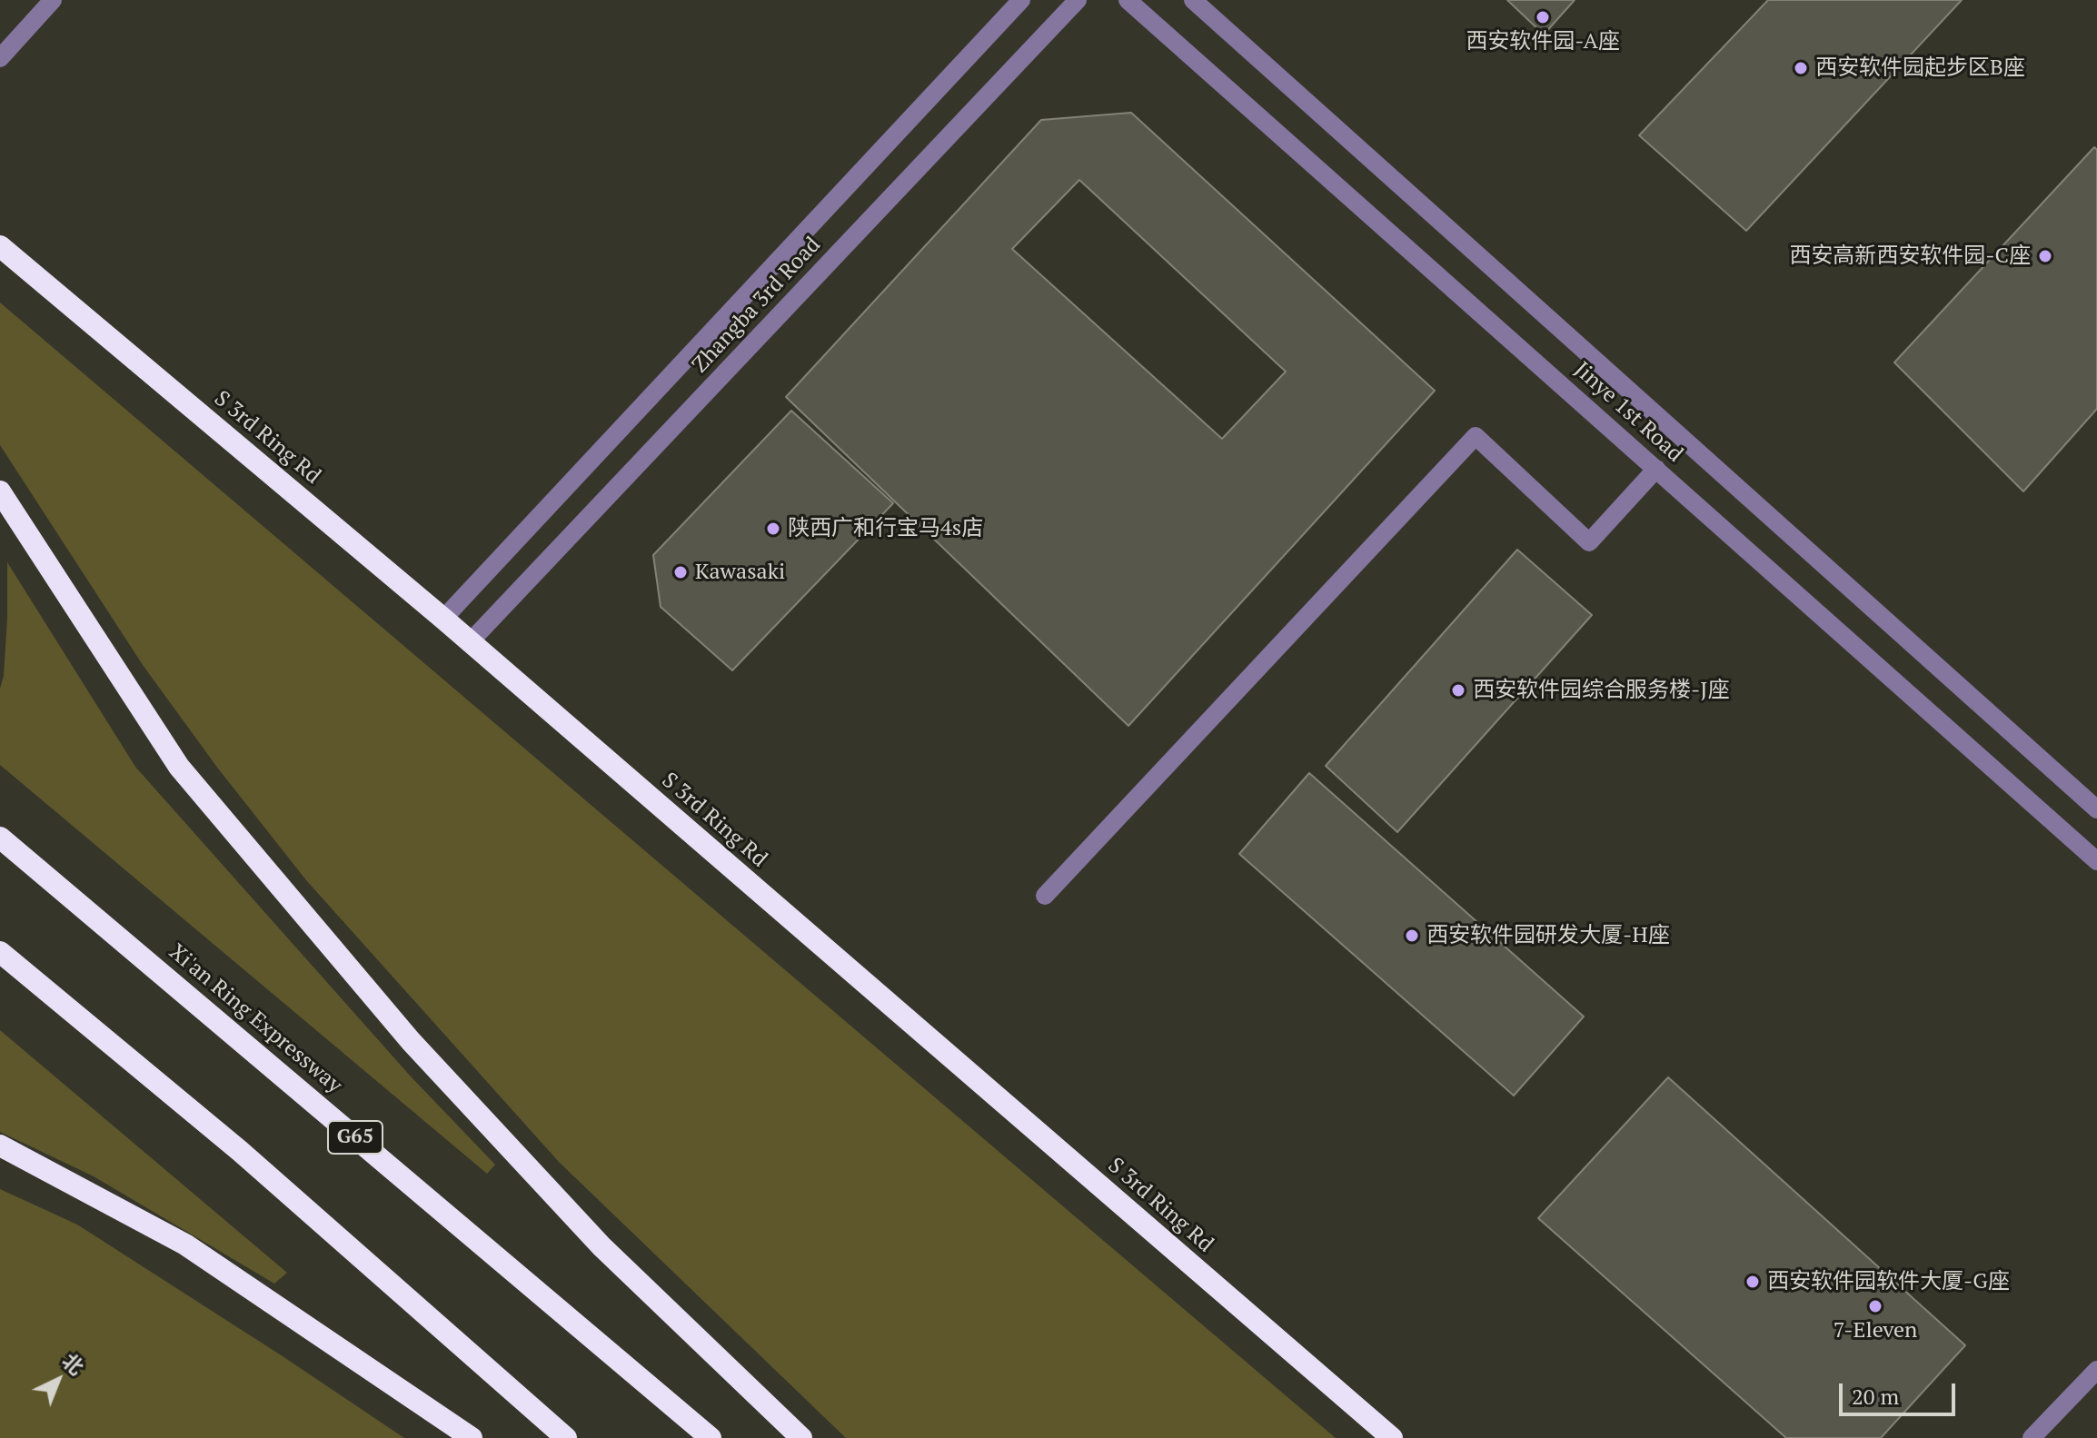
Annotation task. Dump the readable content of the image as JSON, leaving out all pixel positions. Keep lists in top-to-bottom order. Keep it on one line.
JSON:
{"streets":{"highway":["S 3rd Ring Rd","Xi'an Ring Expressway","G65"],"street":["Zhangba 3rd Road","Jinye 1st Road"]},"crossings":[["Zhangba 3rd Road","S 3rd Ring Rd"]],"places":["西安软件园-A座","西安软件园起步区B座","西安高新西安软件园-C座","陕西广和行宝马4s店","Kawasaki","西安软件园综合服务楼-J座","西安软件园研发大厦-H座","西安软件园软件大厦-G座","7-Eleven"],"scale_bar":"20 m","north":"top right"}
